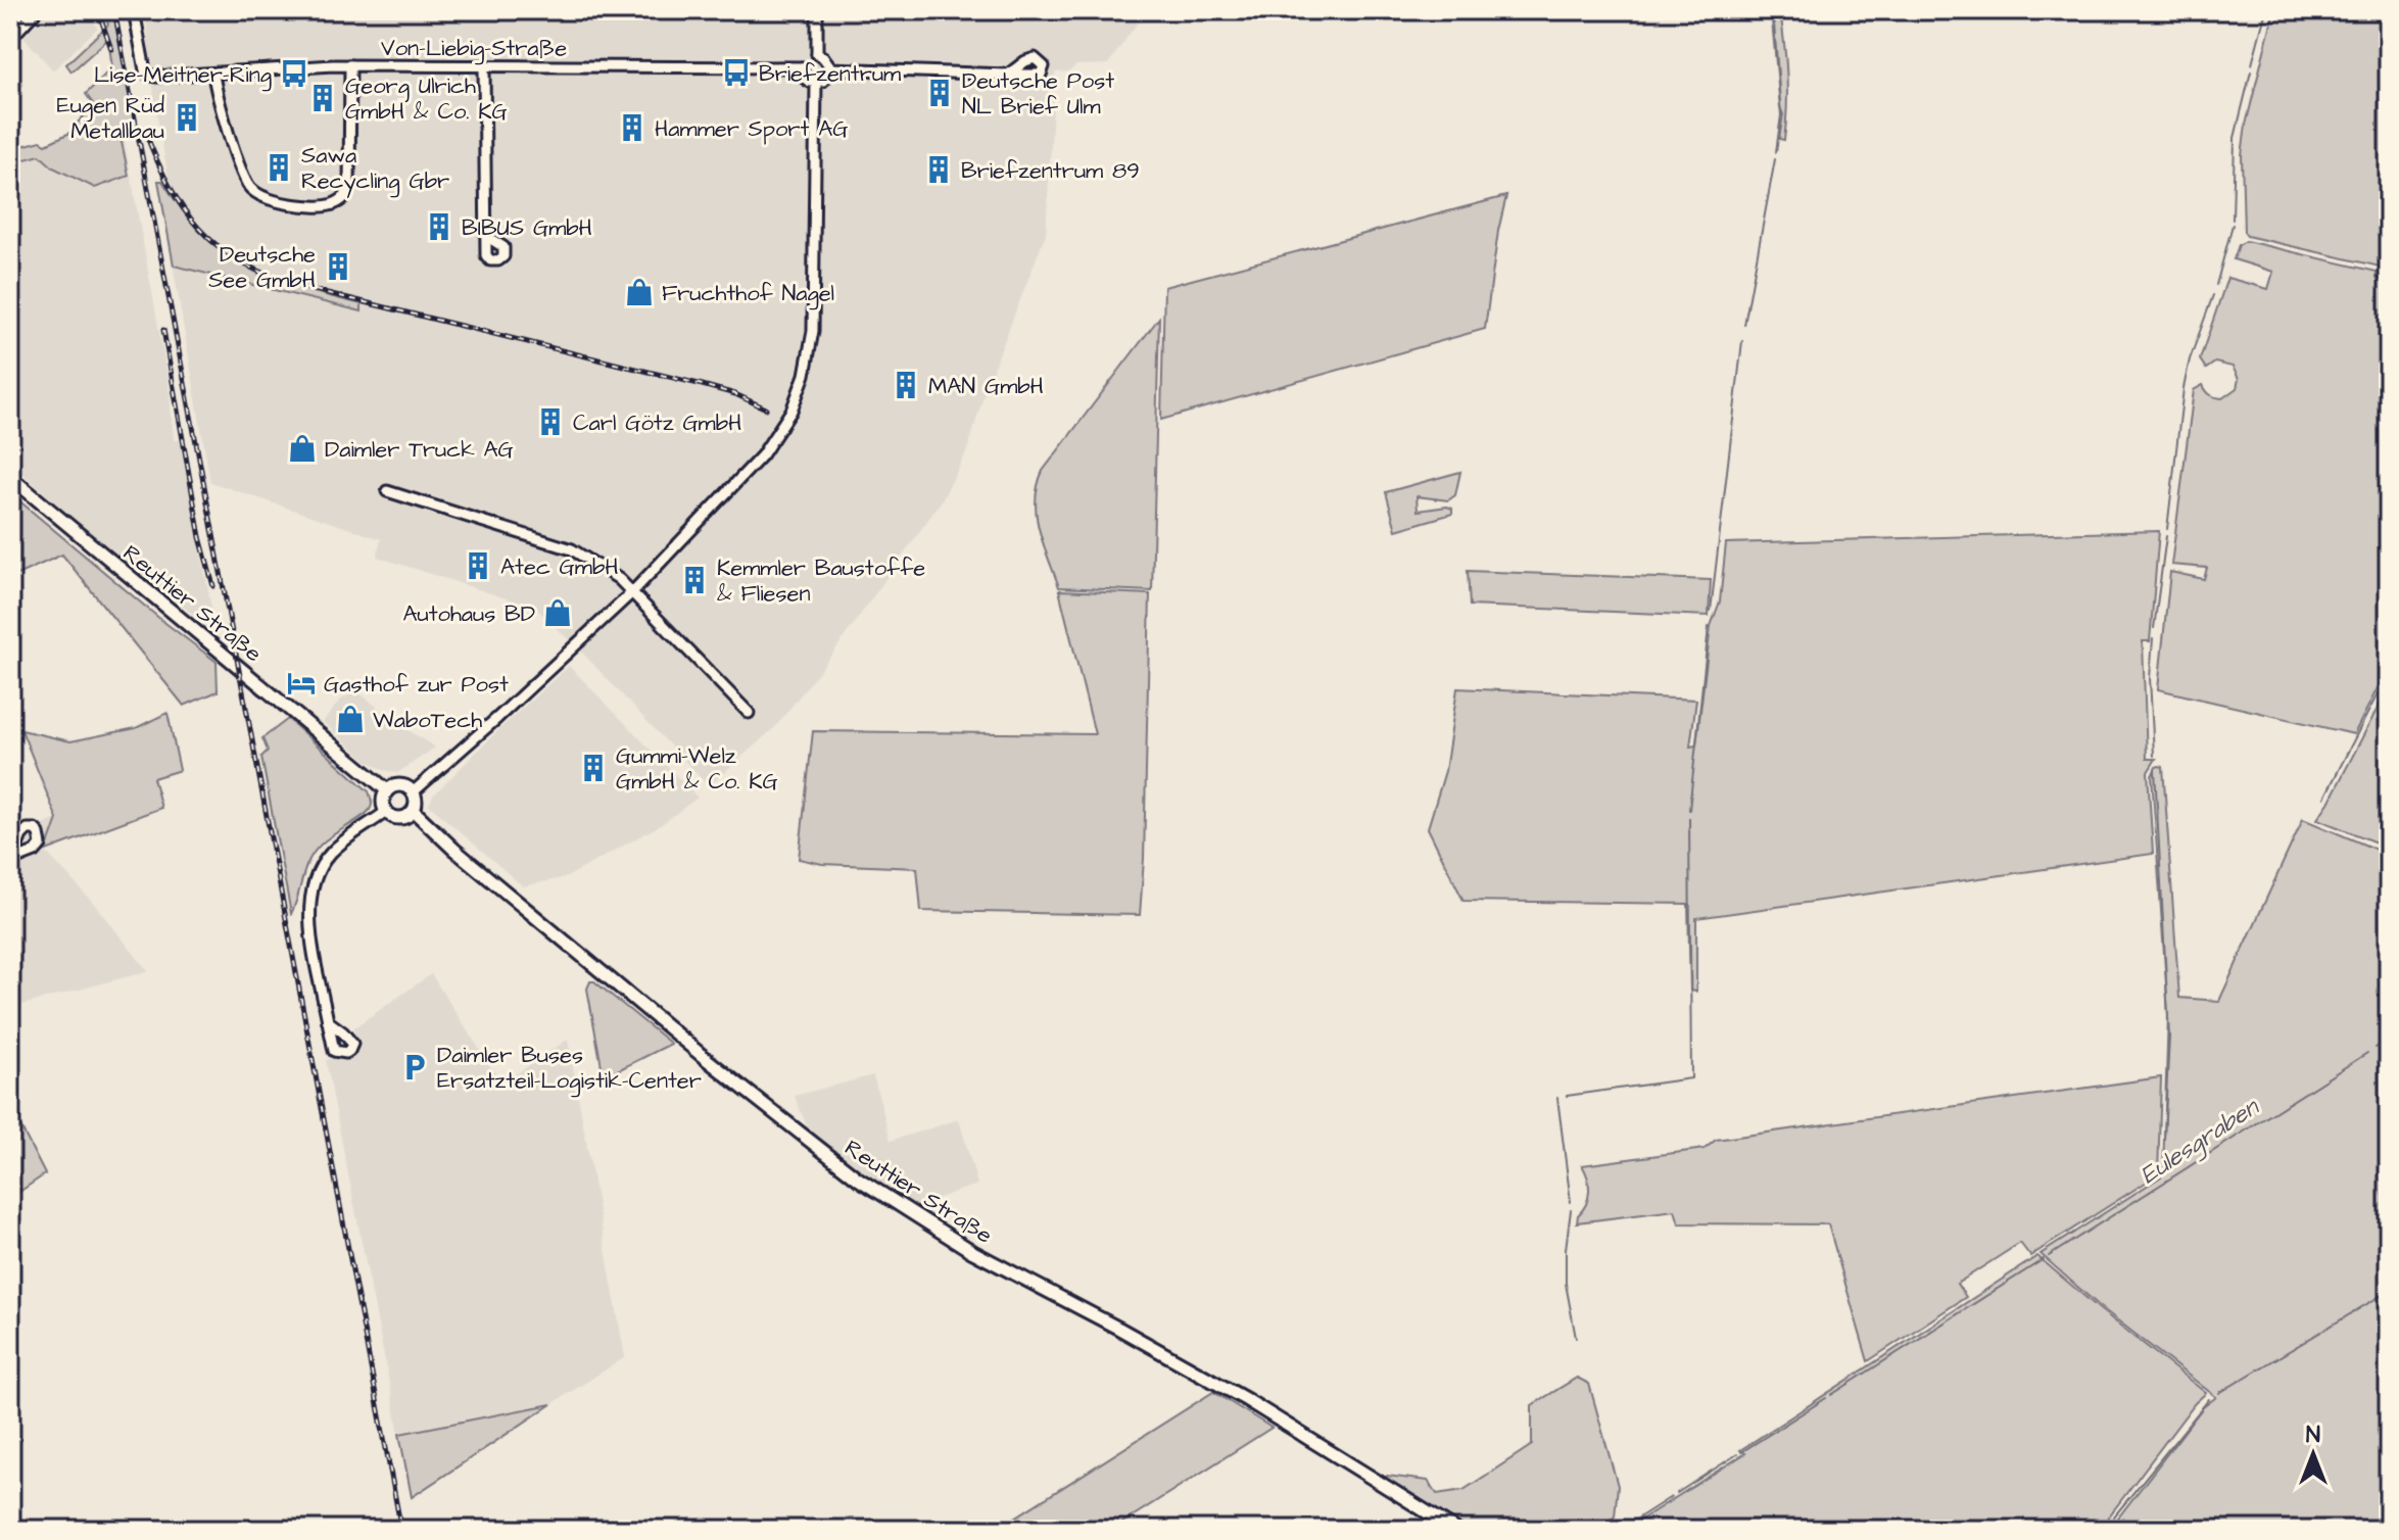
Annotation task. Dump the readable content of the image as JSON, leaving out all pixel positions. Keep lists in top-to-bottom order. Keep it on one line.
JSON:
{"streets":{"main road":["Reuttier Straße"],"street":["Von-Liebig-Straße"]},"water":["Eulesgraben"],"places":{"bus stop":["Briefzentrum","Lise-Meitner-Ring"],"building":["Deutsche Post NL Brief Ulm","Georg Ulrich GmbH & Co. KG","Eugen Rüd Metallbau","Hammer Sport AG","Sawa Recycling Gbr","Briefzentrum 89","BIBUS GmbH","Deutsche See GmbH","MAN GmbH","Carl Götz GmbH","Atec GmbH","Kemmler Baustoffe & Fliesen","Gummi-Welz GmbH & Co. KG"],"shop":["Fruchthof Nagel","Daimler Truck AG","Autohaus BD","WaboTech"],"hotel":["Gasthof zur Post"],"parking":["Daimler Buses Ersatzteil-Logistik-Center"]},"north":"top"}
